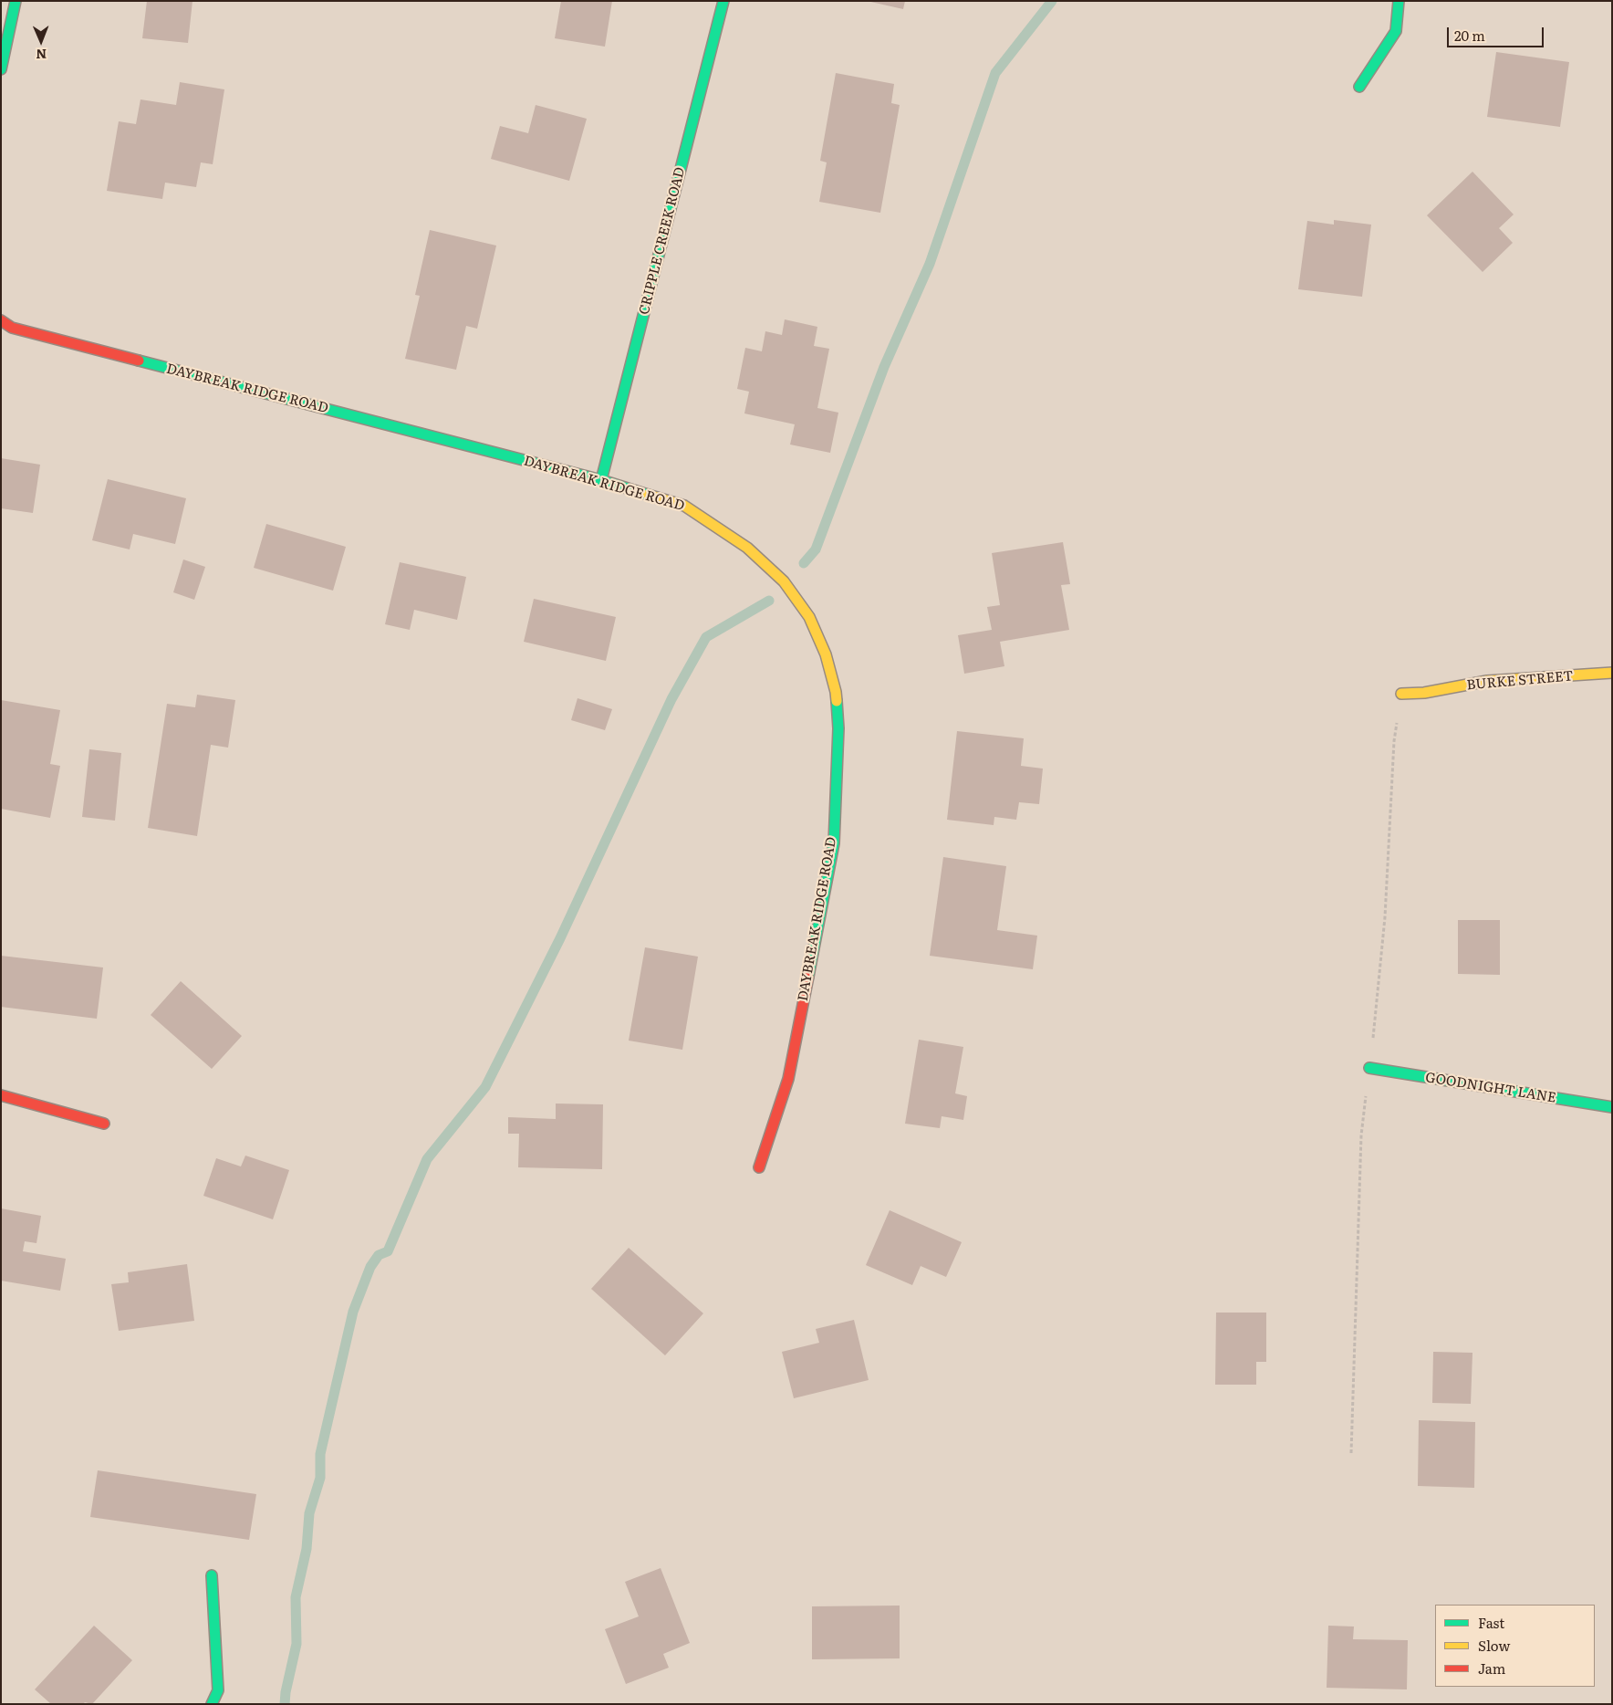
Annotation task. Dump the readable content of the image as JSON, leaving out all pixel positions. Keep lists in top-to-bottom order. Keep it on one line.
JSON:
{"streets":{"street":["CRIPPLE CREEK ROAD","DAYBREAK RIDGE ROAD","BURKE STREET","GOODNIGHT LANE"]},"crossings":[["CRIPPLE CREEK ROAD","DAYBREAK RIDGE ROAD"]],"legend":["Fast","Slow","Jam"],"scale_bar":"20 m","north":"bottom"}
